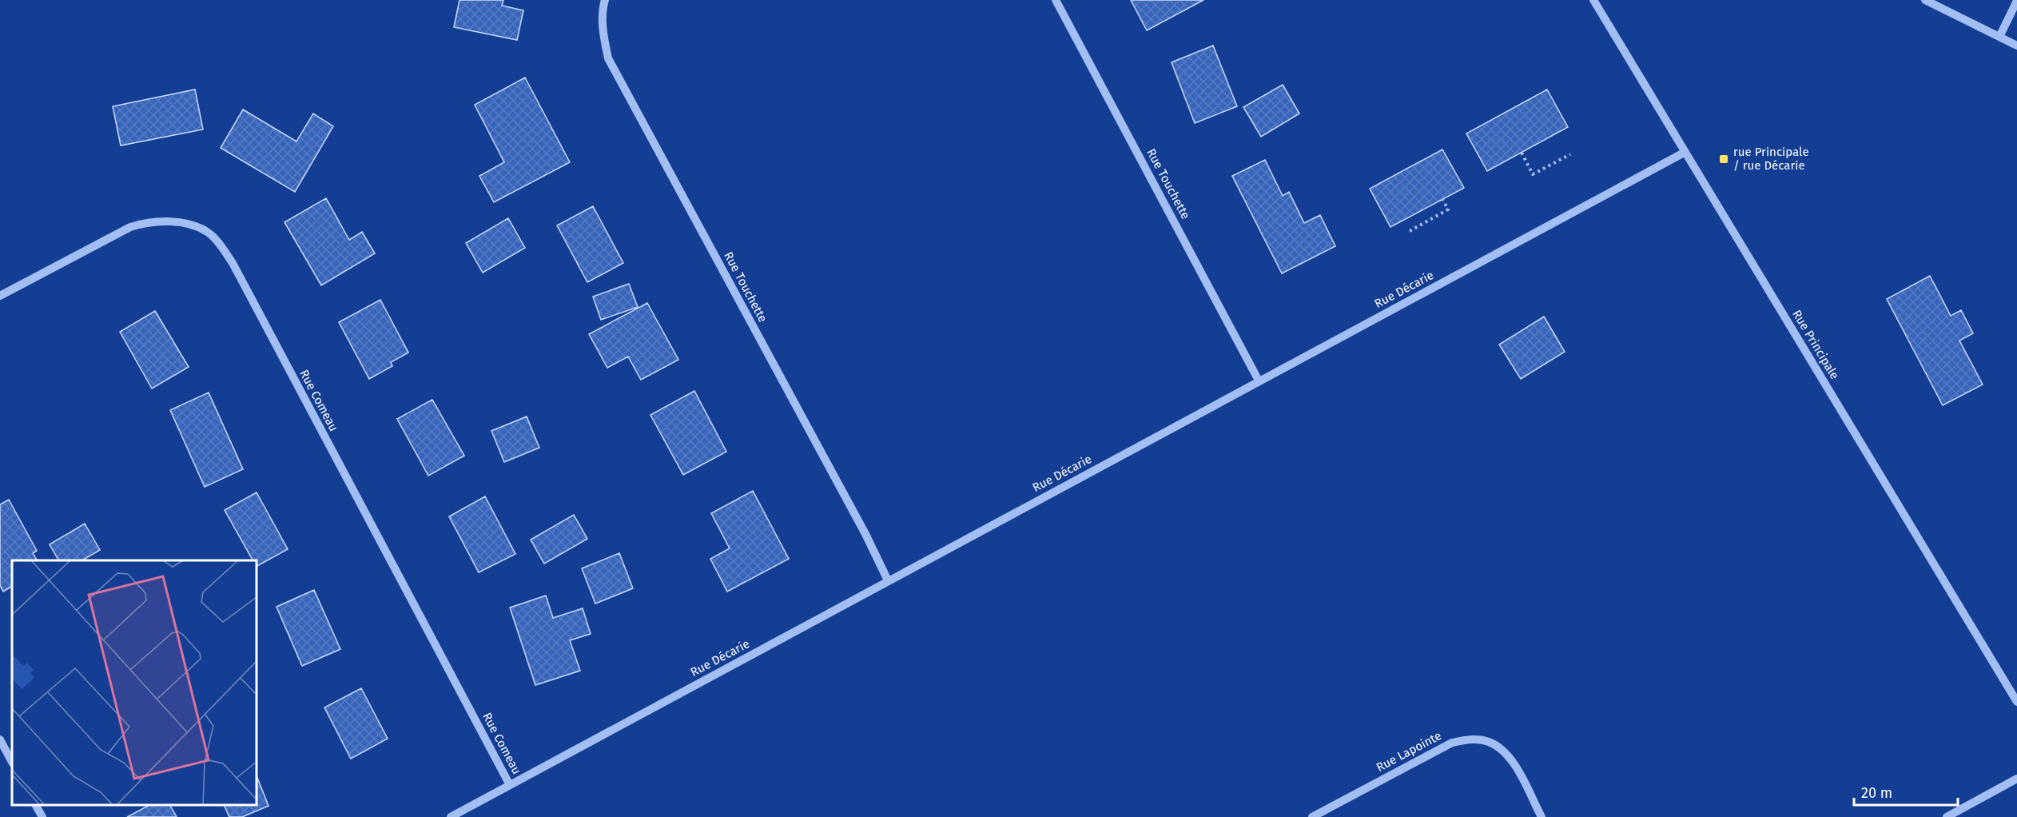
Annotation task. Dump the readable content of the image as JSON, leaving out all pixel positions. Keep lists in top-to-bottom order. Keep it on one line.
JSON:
{"streets":{"street":["Rue Touchette","Rue Décarie","Rue Principale","Rue Comeau","Rue Lapointe"]},"crossings":[["Rue Touchette","Rue Décarie"],["Rue Décarie","Rue Principale"],["Rue Décarie","Rue Comeau"]],"places":{"transit":["rue Principale / rue Décarie"]},"scale_bar":"20 m"}
